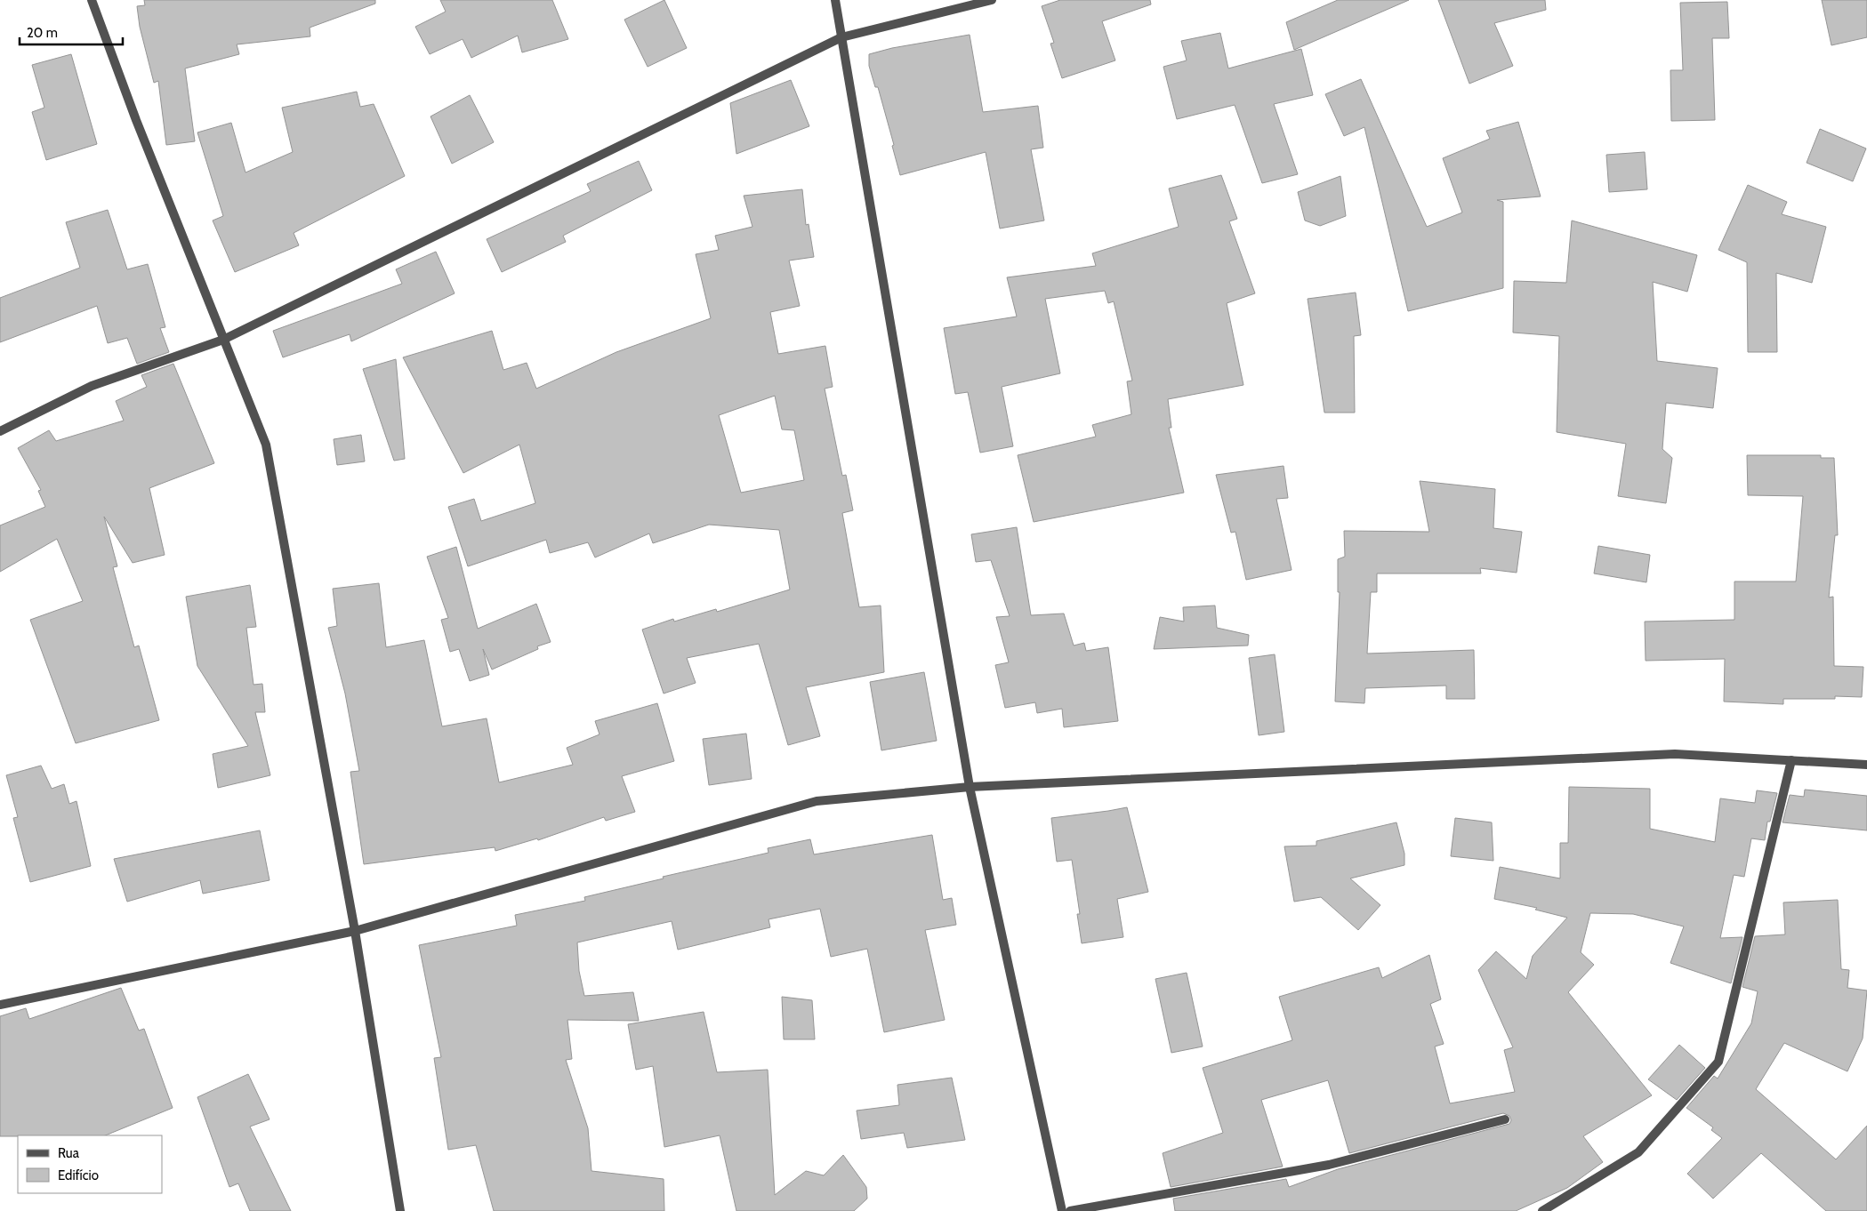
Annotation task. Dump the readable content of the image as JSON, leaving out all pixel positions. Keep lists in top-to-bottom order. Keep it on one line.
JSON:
{"legend":["Rua","Edifício"],"scale_bar":"20 m"}
